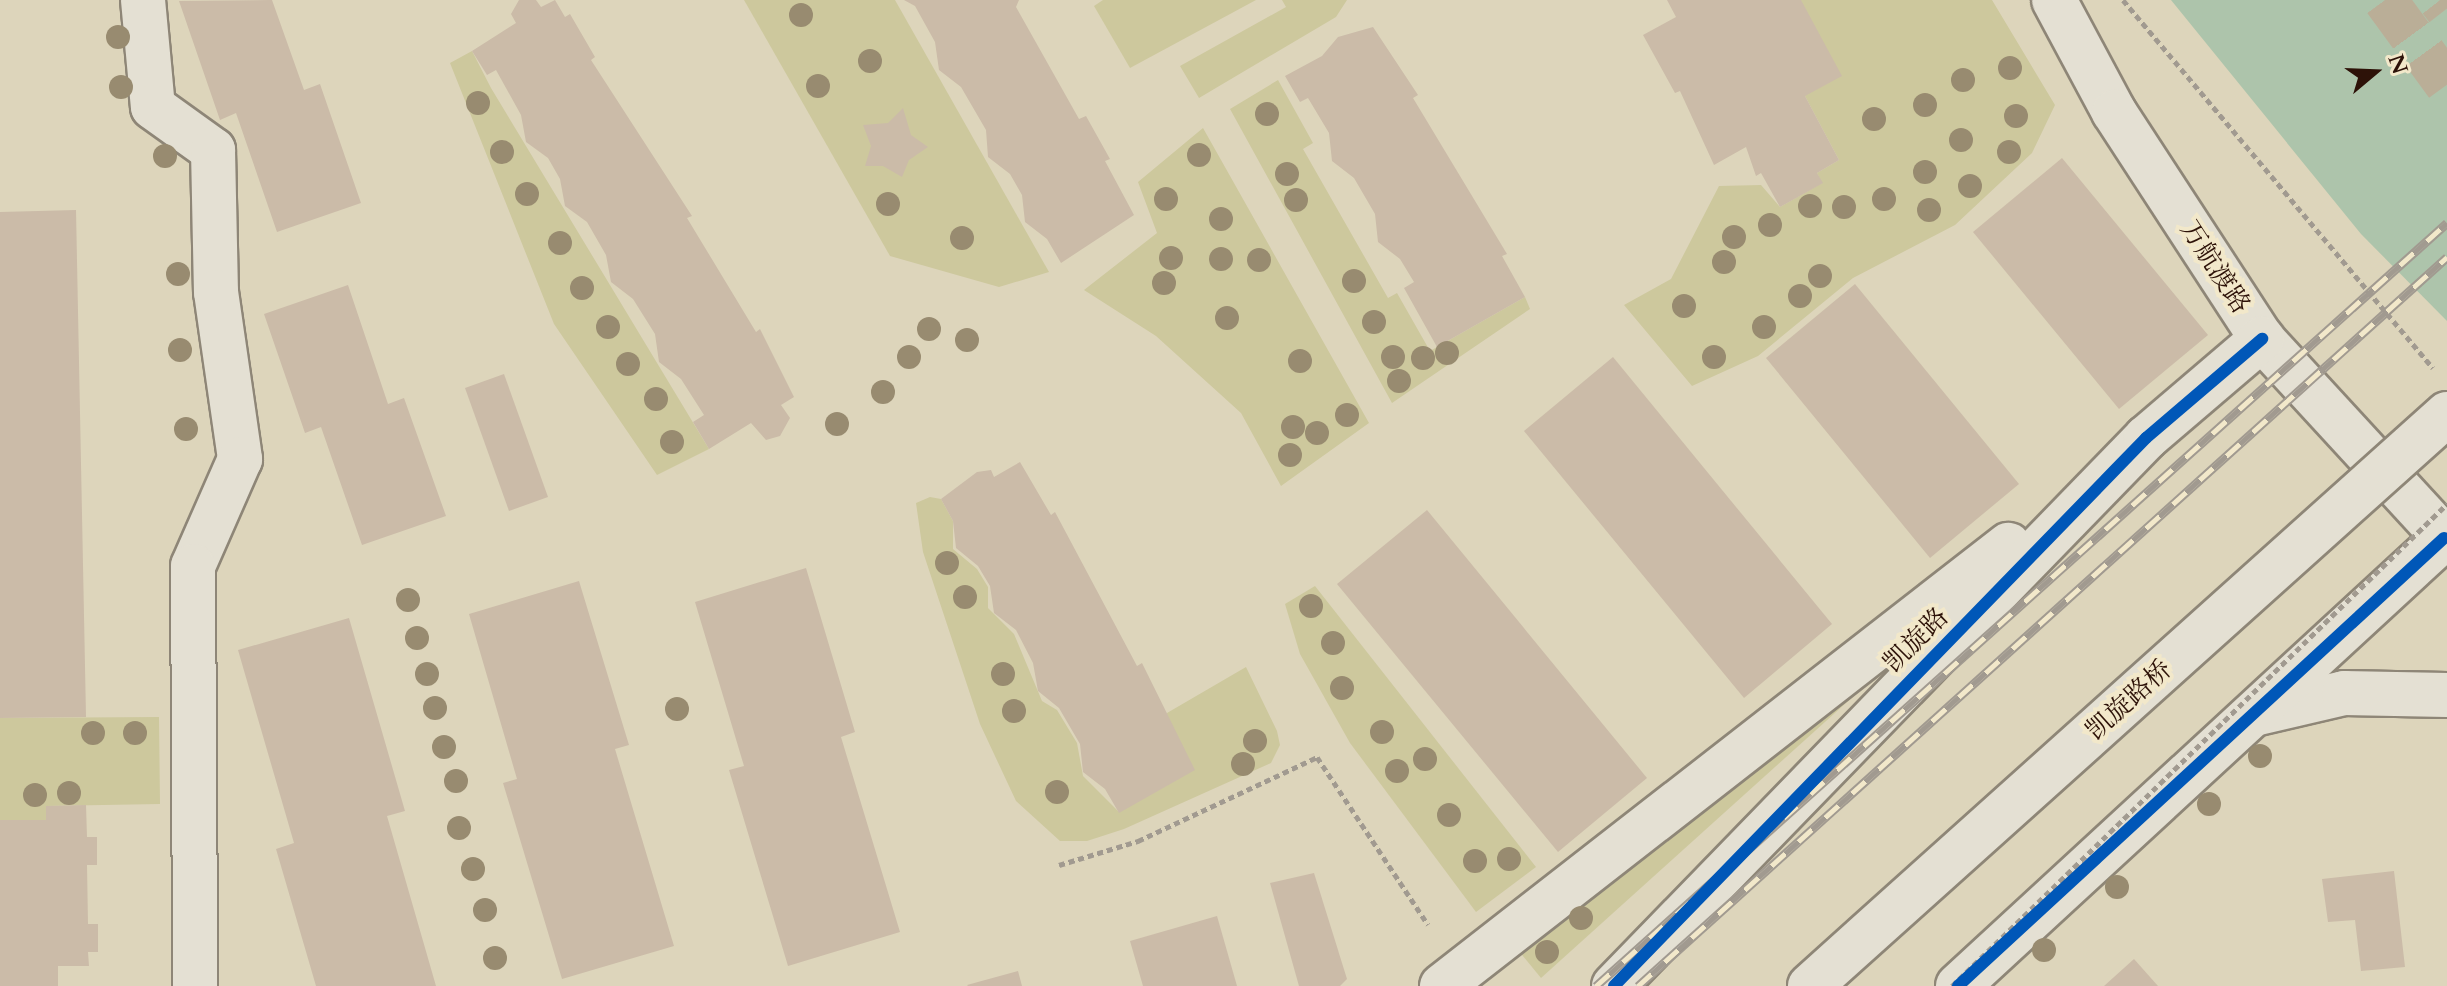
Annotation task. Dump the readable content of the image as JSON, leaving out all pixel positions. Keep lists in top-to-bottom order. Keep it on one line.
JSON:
{"streets":{"street":["万航渡路","凯旋路","凯旋路桥"]},"crossings":[["万航渡路","凯旋路"]],"north":"right"}
